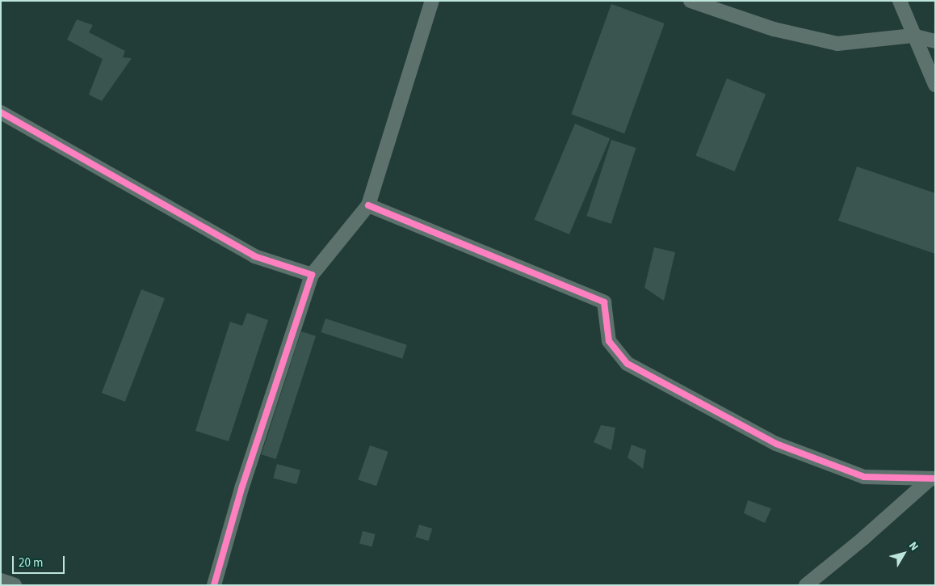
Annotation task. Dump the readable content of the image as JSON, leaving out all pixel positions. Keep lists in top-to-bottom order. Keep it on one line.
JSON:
{"scale_bar":"20 m","north":"top right"}
